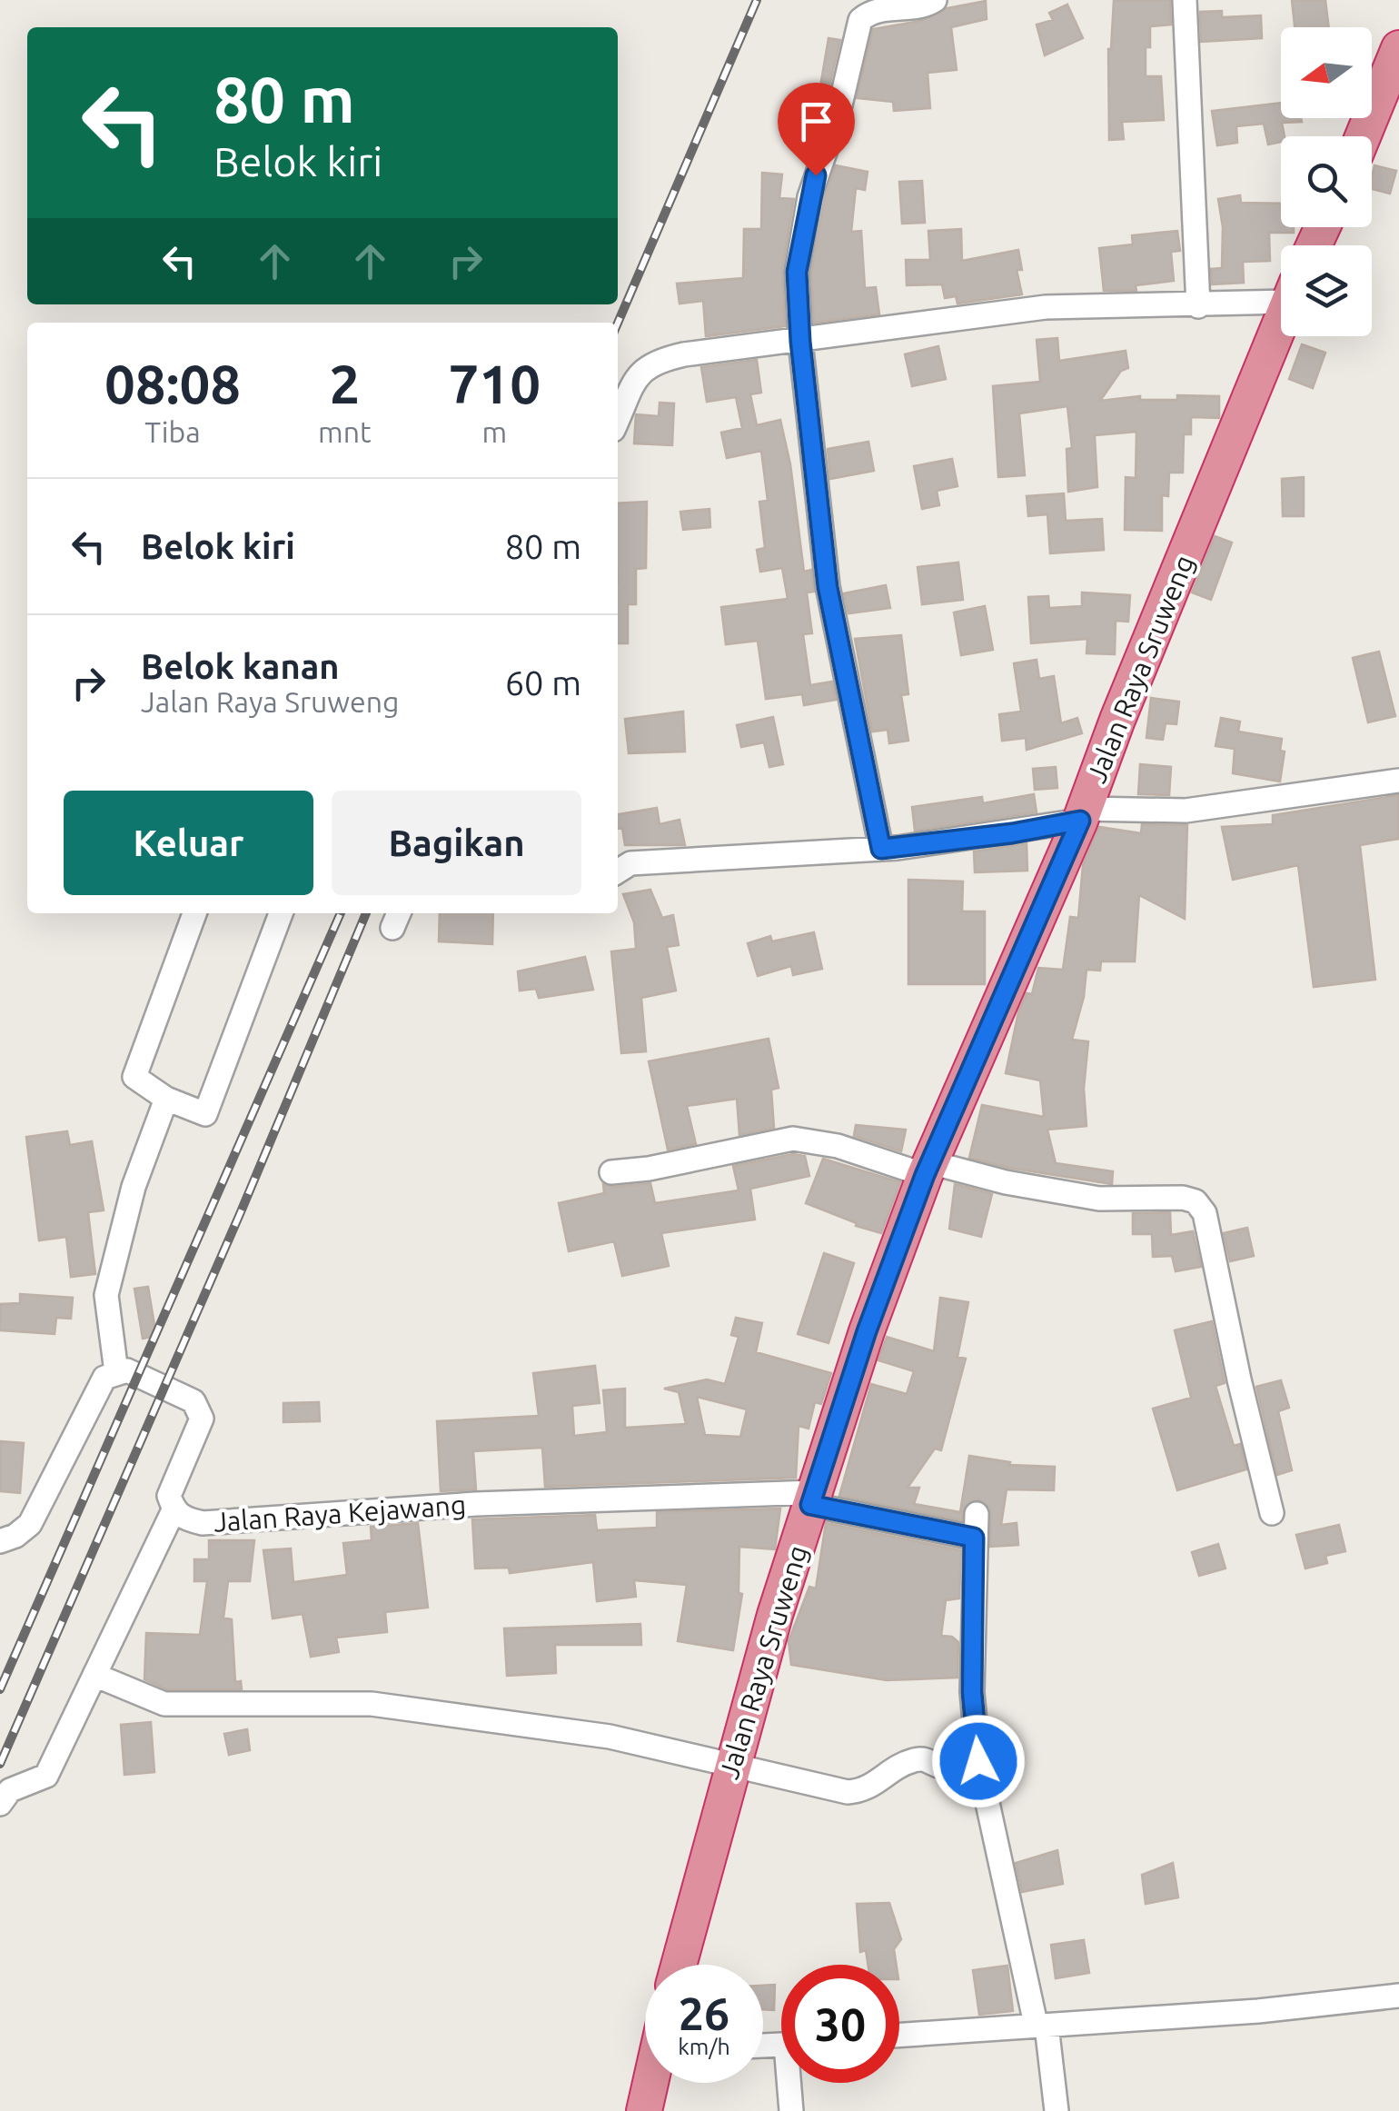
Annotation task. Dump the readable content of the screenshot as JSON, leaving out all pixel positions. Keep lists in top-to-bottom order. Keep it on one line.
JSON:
{"streets":{"highway":["Jalan Raya Sruweng"],"street":["Jalan Raya Kejawang"]},"crossings":[["Jalan Raya Sruweng","Jalan Raya Kejawang"]],"north":"left","page":{"turn":["80 m","Belok kiri"],"eta":["08:08","Tiba","2","mnt","710","m"],"list":[{"name":"Belok kiri","value":"80 m"},{"name":"Belok kanan","note":"Jalan Raya Sruweng","value":"60 m"}],"buttons":["Keluar","Bagikan"],"speed":"26 km/h","limit":"30"}}
